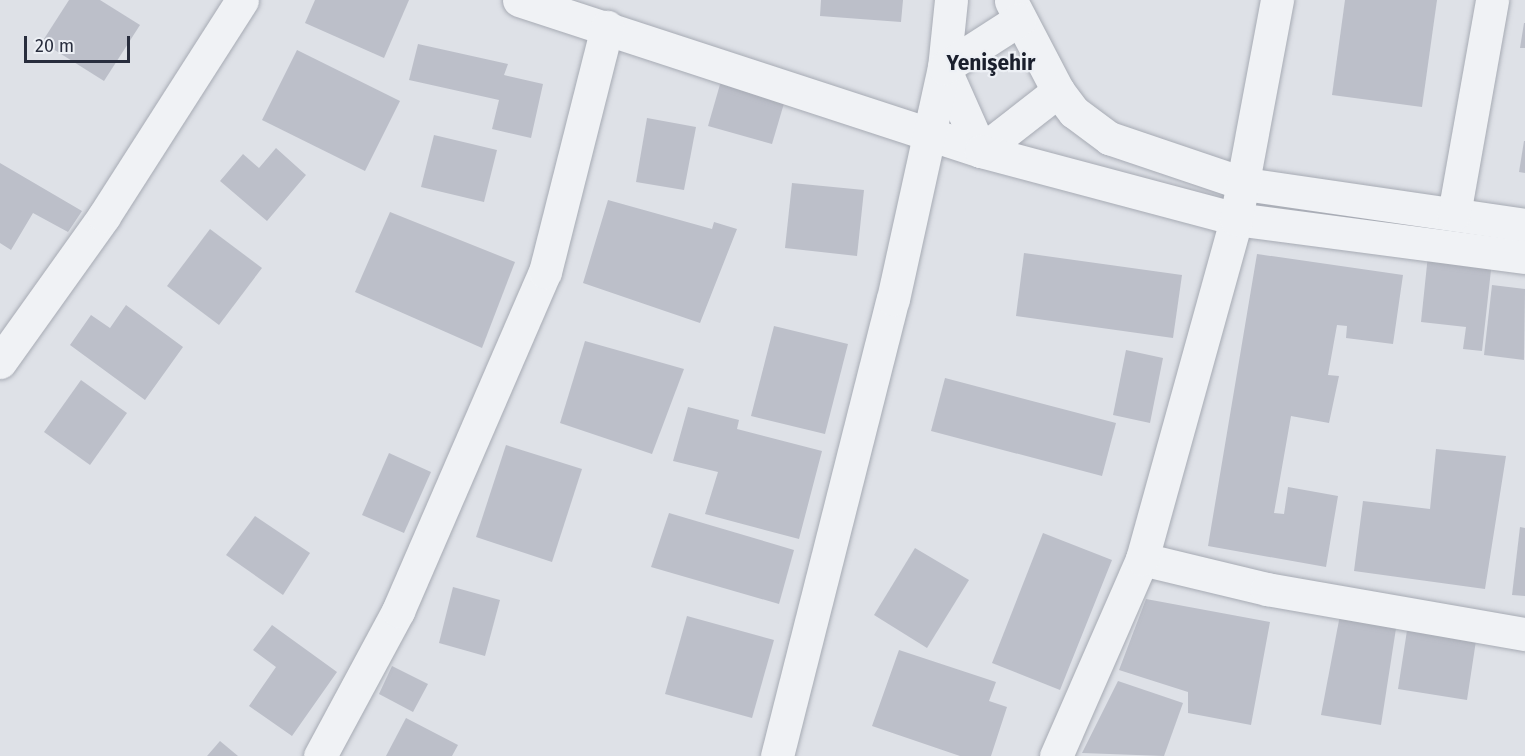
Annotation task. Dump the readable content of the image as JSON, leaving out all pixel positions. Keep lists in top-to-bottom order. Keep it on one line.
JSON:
{"districts":["Yenişehir"],"scale_bar":"20 m"}
